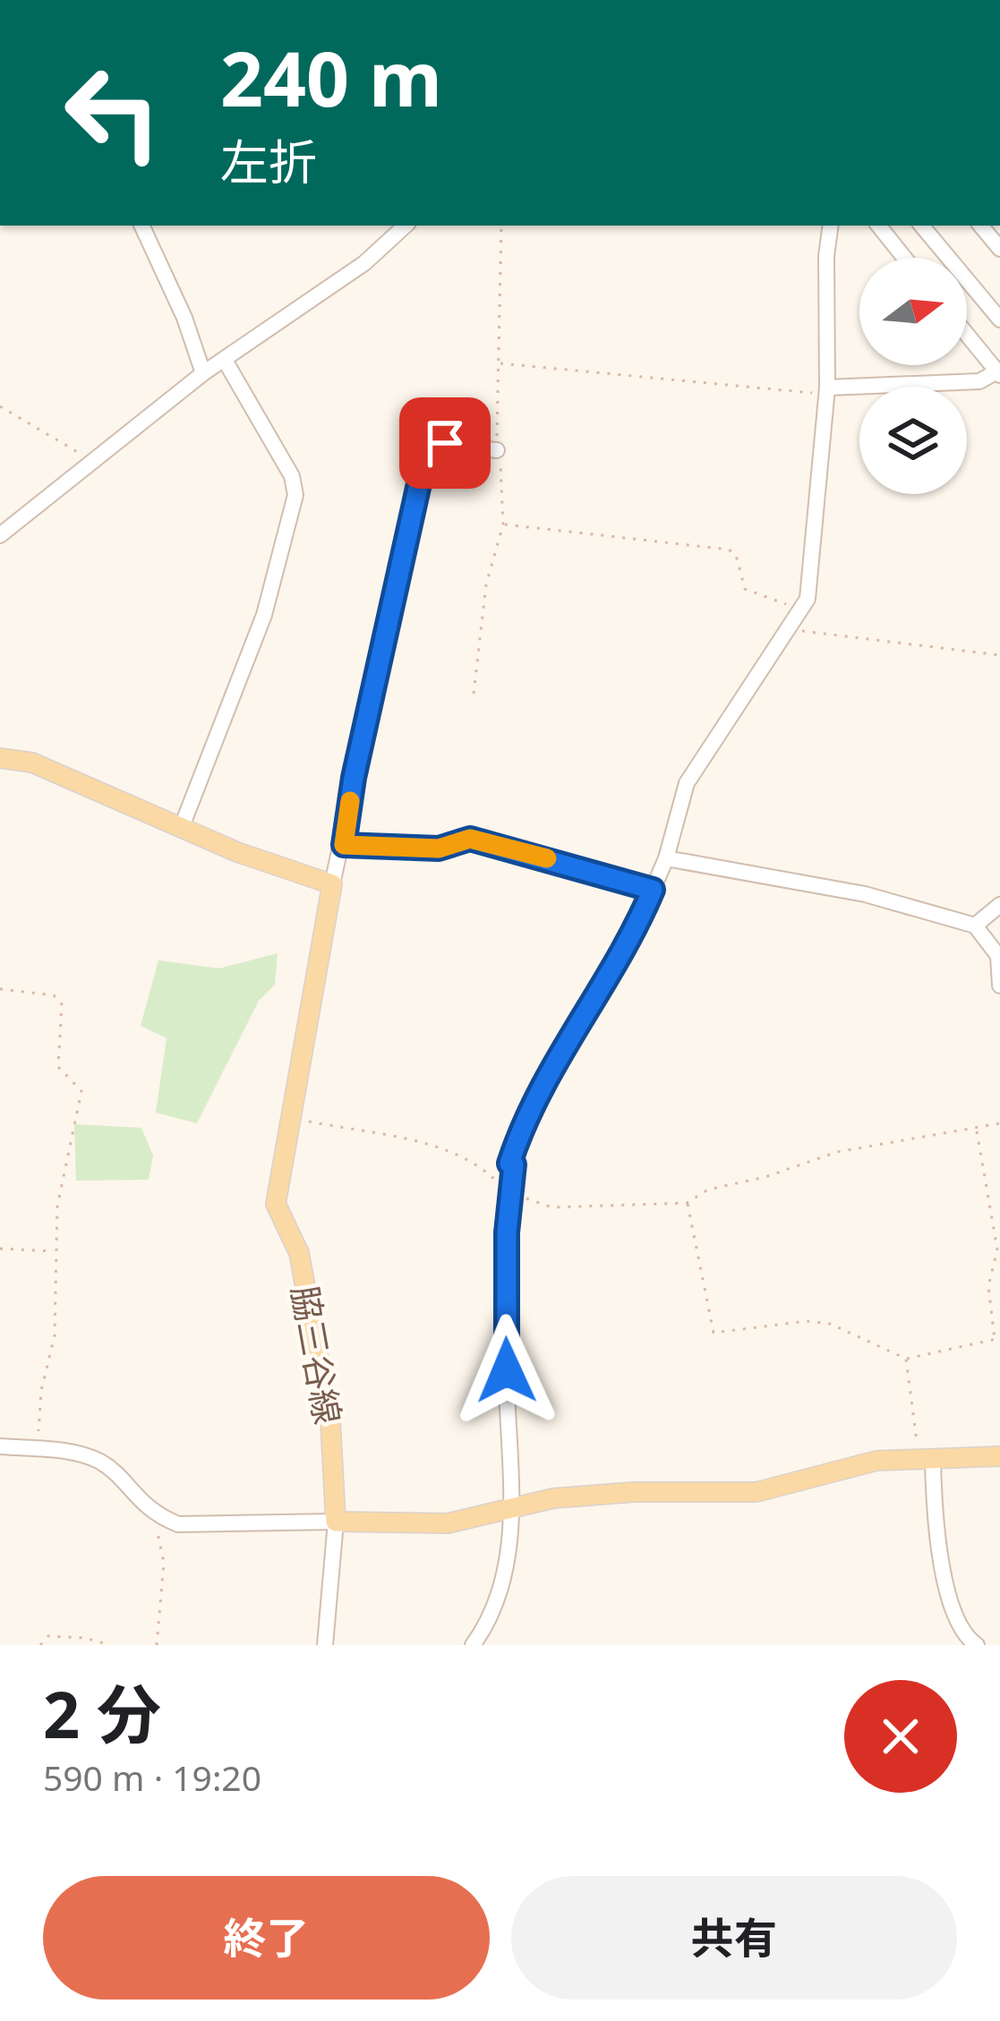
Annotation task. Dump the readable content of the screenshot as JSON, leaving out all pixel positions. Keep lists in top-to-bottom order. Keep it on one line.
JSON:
{"streets":{"main road":["脇三谷線"]},"north":"right","page":{"turn":["240 m","左折"],"heading":["2 分","590 m · 19:20"],"buttons":["終了","共有"]}}
